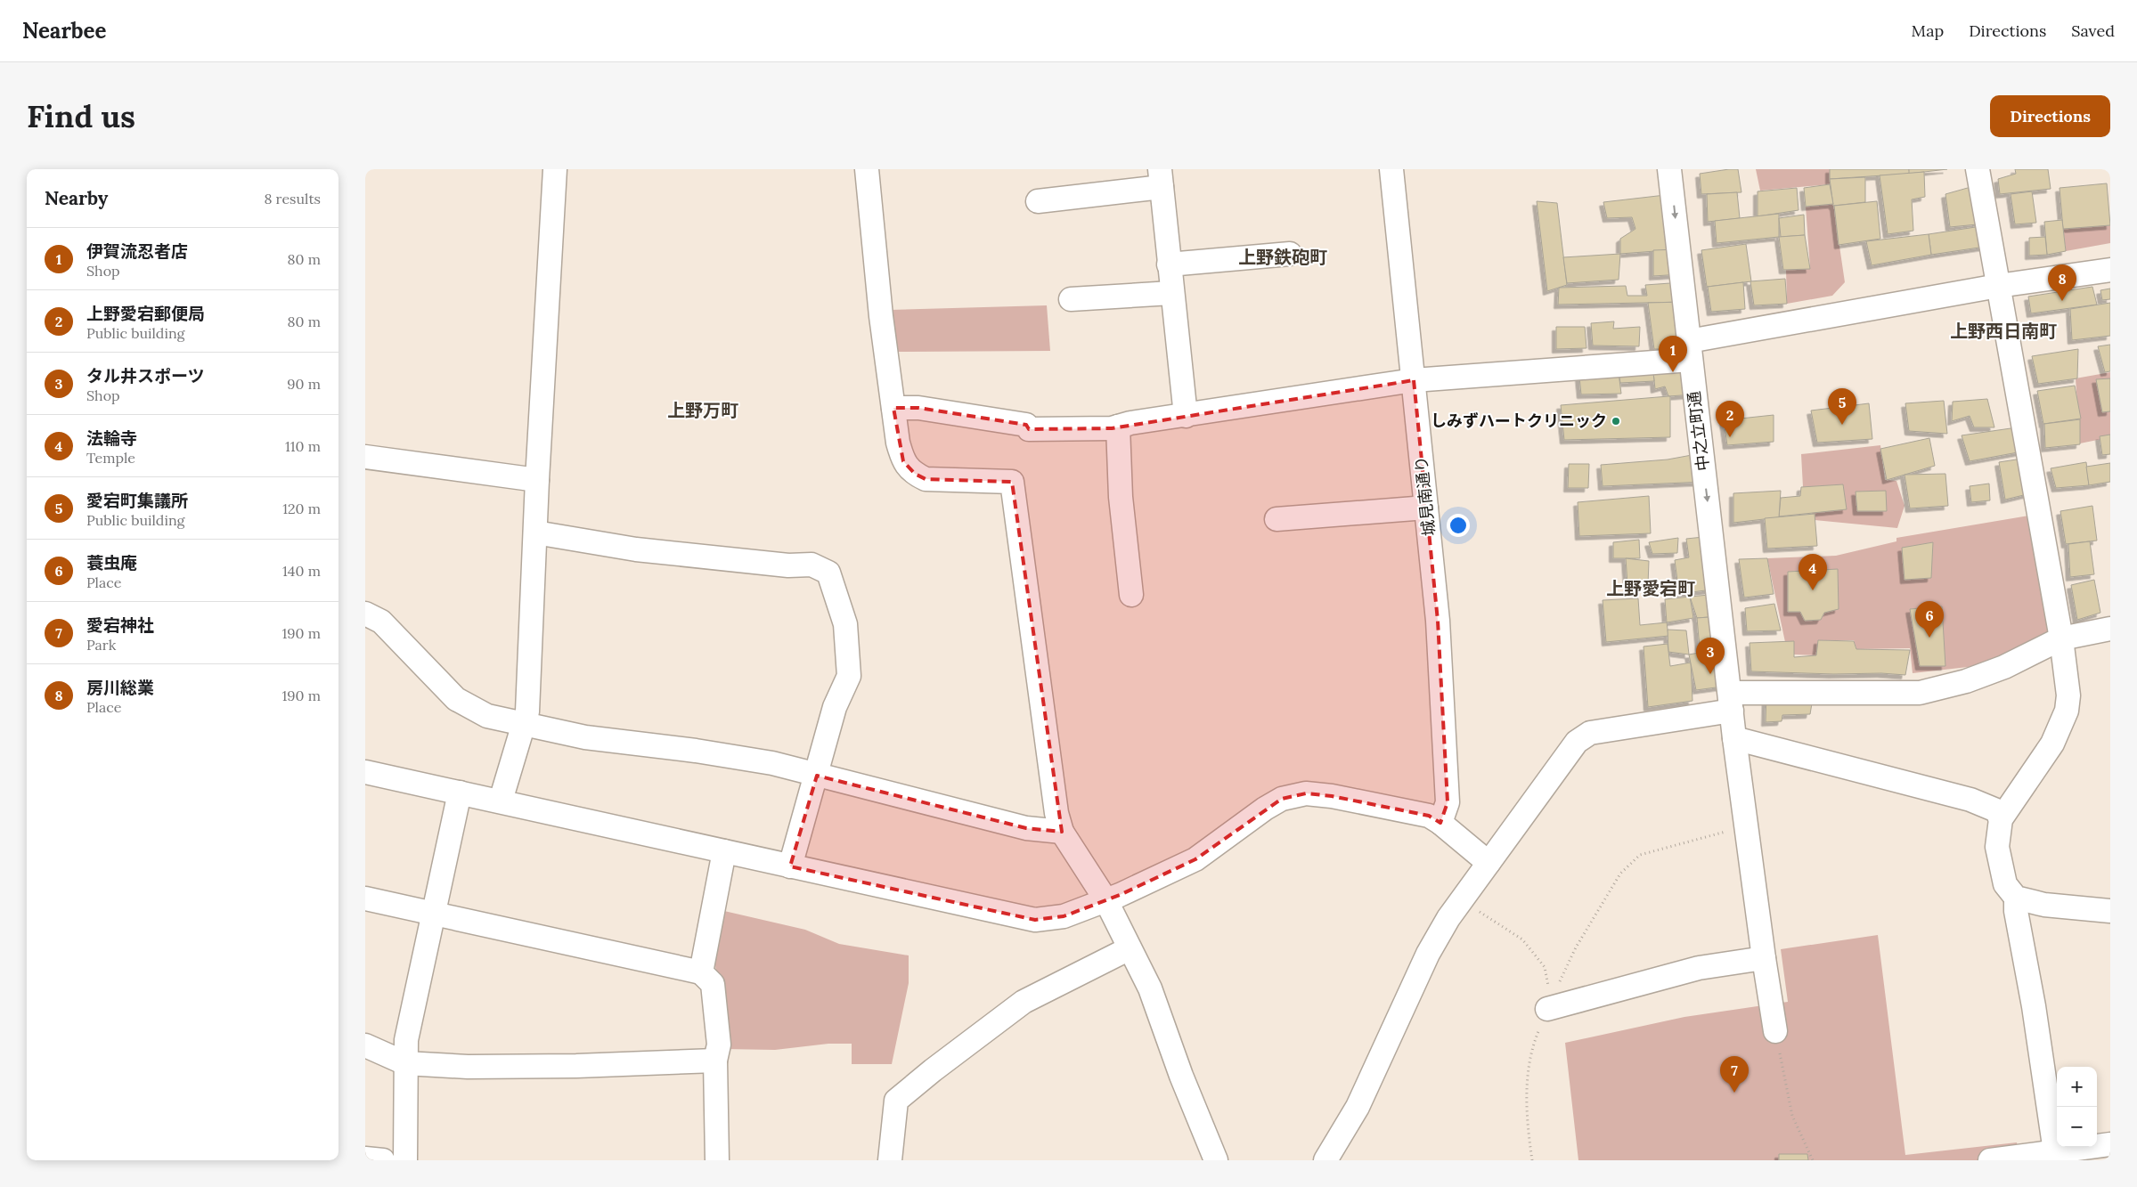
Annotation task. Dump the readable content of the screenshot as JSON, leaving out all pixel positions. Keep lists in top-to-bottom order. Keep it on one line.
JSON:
{"streets":{"street":["中之立町通","城見南通り"]},"one_way":["中之立町通"],"districts":["上野鉄砲町","上野西日南町","上野万町","上野愛宕町"],"places":["しみずハートクリニック"],"page":{"header":"Nearbee","nav":["Map","Directions","Saved"],"buttons":"Directions","title":"Find us","heading":["Nearby","8 results"],"list":[{"mark":"1","name":"伊賀流忍者店","note":"Shop","value":"80 m"},{"mark":"2","name":"上野愛宕郵便局","note":"Public building","value":"80 m"},{"mark":"3","name":"タル井スポーツ","note":"Shop","value":"90 m"},{"mark":"4","name":"法輪寺","note":"Temple","value":"110 m"},{"mark":"5","name":"愛宕町集議所","note":"Public building","value":"120 m"},{"mark":"6","name":"蓑虫庵","note":"Place","value":"140 m"},{"mark":"7","name":"愛宕神社","note":"Park","value":"190 m"},{"mark":"8","name":"房川総業","note":"Place","value":"190 m"}],"pins":["8","1","5","2","4","6","3","7"],"map_buttons":["+","−"]}}
